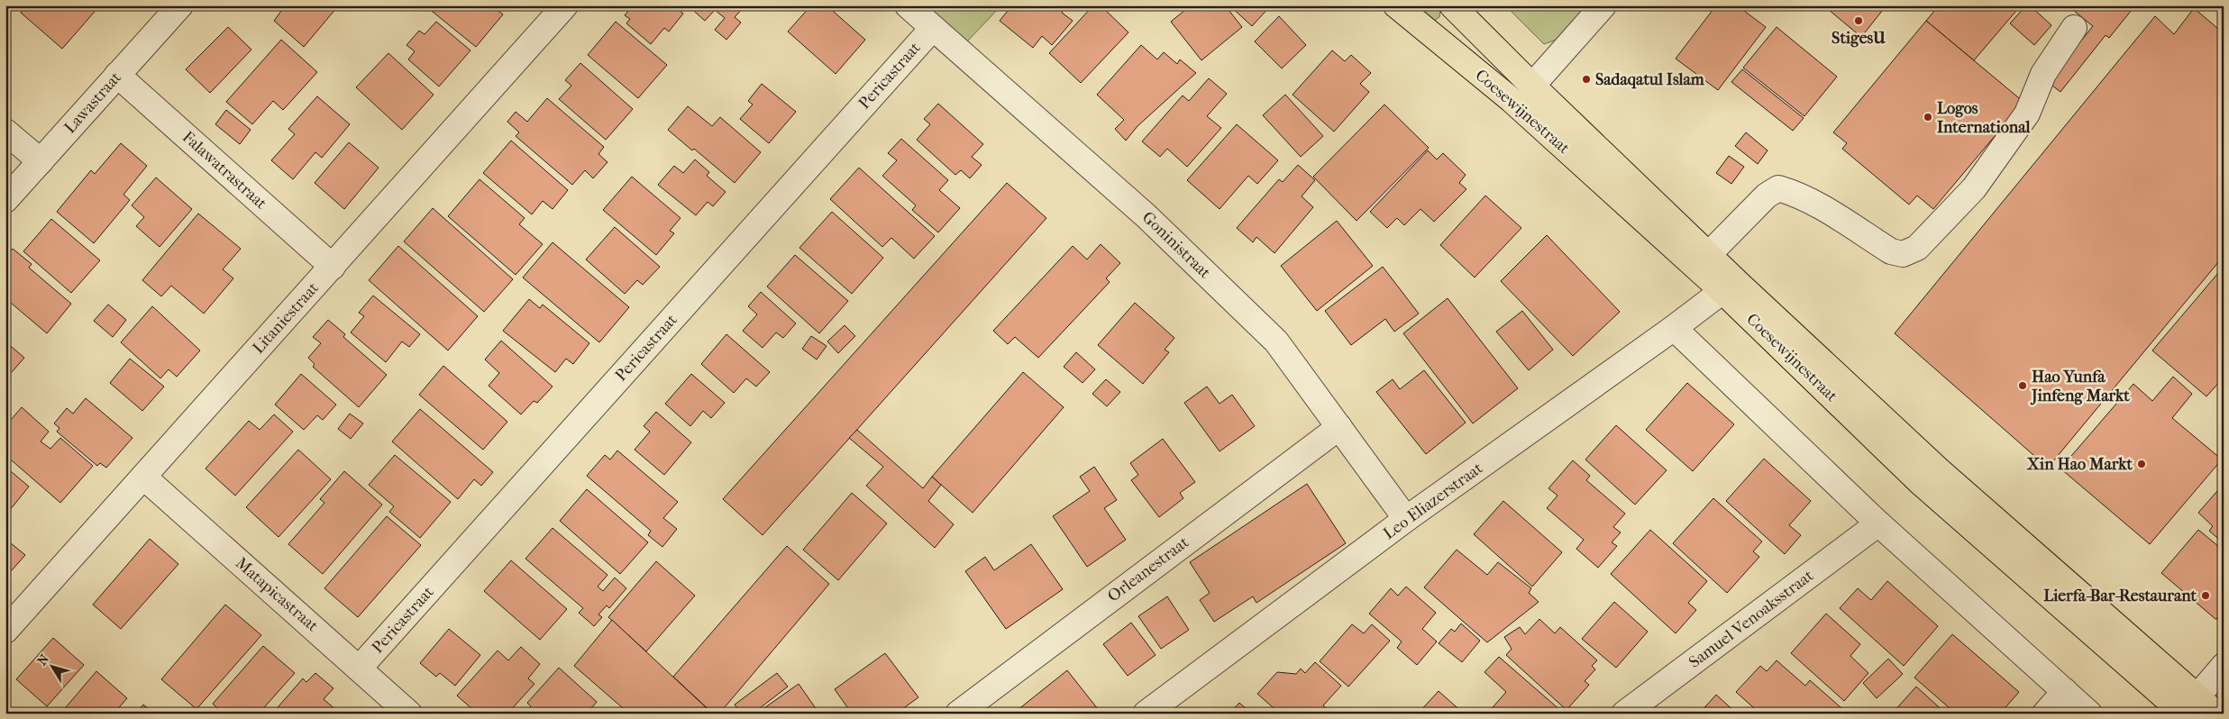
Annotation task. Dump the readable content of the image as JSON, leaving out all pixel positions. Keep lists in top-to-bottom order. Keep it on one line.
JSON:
{"streets":{"main road":["Coesewijnestraat"],"street":["Pericastraat","Lawastraat","Falawatrastraat","Goninistraat","Litaniestraat","Leo Eliazerstraat","Orleanestraat","Matapicastraat","Samuel Venoaksstraat"]},"crossings":[["Pericastraat","Goninistraat"],["Pericastraat","Matapicastraat"],["Lawastraat","Falawatrastraat"],["Coesewijnestraat","Leo Eliazerstraat"],["Falawatrastraat","Litaniestraat"],["Goninistraat","Leo Eliazerstraat"],["Goninistraat","Orleanestraat"],["Litaniestraat","Matapicastraat"]],"places":["StigesU","Sadaqatul Islam","Logos International","Hao Yunfa Jinfeng Markt","Xin Hao Markt","Lierfa-Bar-Restaurant"],"north":"top left"}
